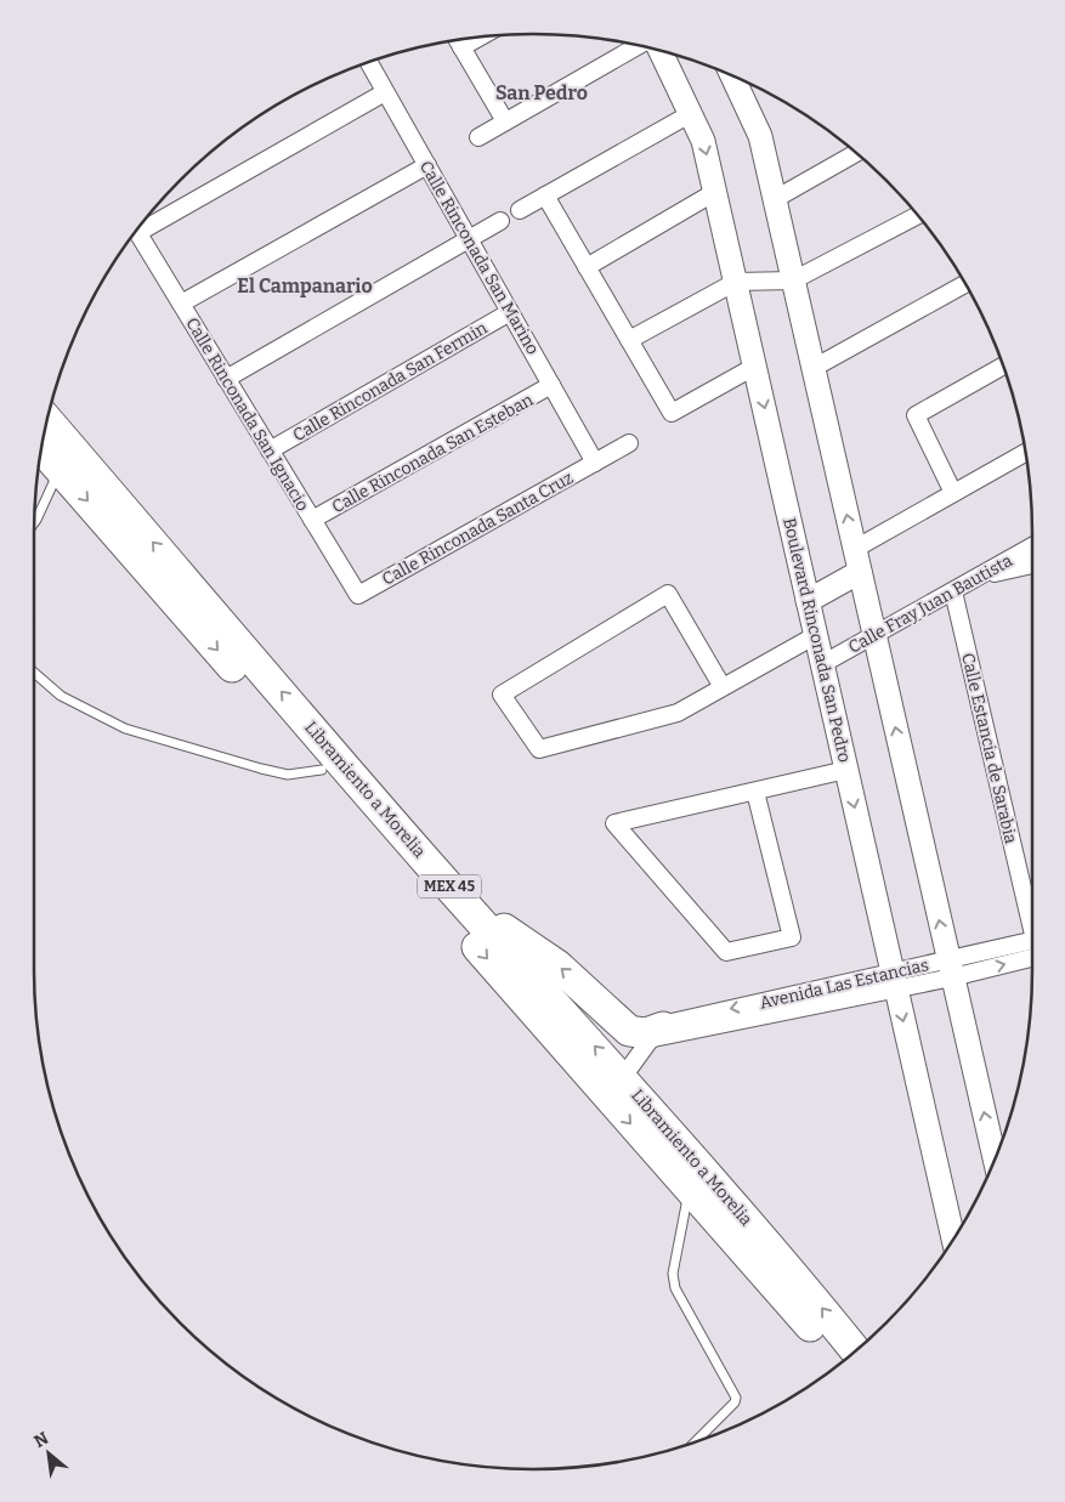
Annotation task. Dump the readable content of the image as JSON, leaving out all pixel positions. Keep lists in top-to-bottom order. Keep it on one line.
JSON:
{"streets":{"highway":["Libramiento a Morelia","MEX 45"],"street":["Calle Rinconada San Marino","Calle Rinconada San Fermin","Calle Rinconada San Ignacio","Calle Rinconada San Esteban","Calle Rinconada Santa Cruz","Calle Fray Juan Bautista","Boulevard Rinconada San Pedro","Calle Estancia de Sarabia","Avenida Las Estancias"]},"crossings":[["Calle Rinconada San Marino","Calle Rinconada San Fermin"],["Calle Rinconada San Marino","Calle Rinconada San Esteban"],["Calle Rinconada San Marino","Calle Rinconada Santa Cruz"],["Calle Rinconada San Fermin","Calle Rinconada San Ignacio"],["Calle Rinconada San Ignacio","Calle Rinconada San Esteban"],["Calle Rinconada San Ignacio","Calle Rinconada Santa Cruz"],["Calle Fray Juan Bautista","Boulevard Rinconada San Pedro"],["Calle Fray Juan Bautista","Calle Estancia de Sarabia"],["Boulevard Rinconada San Pedro","Avenida Las Estancias"]],"districts":["San Pedro","El Campanario"],"north":"top left"}
